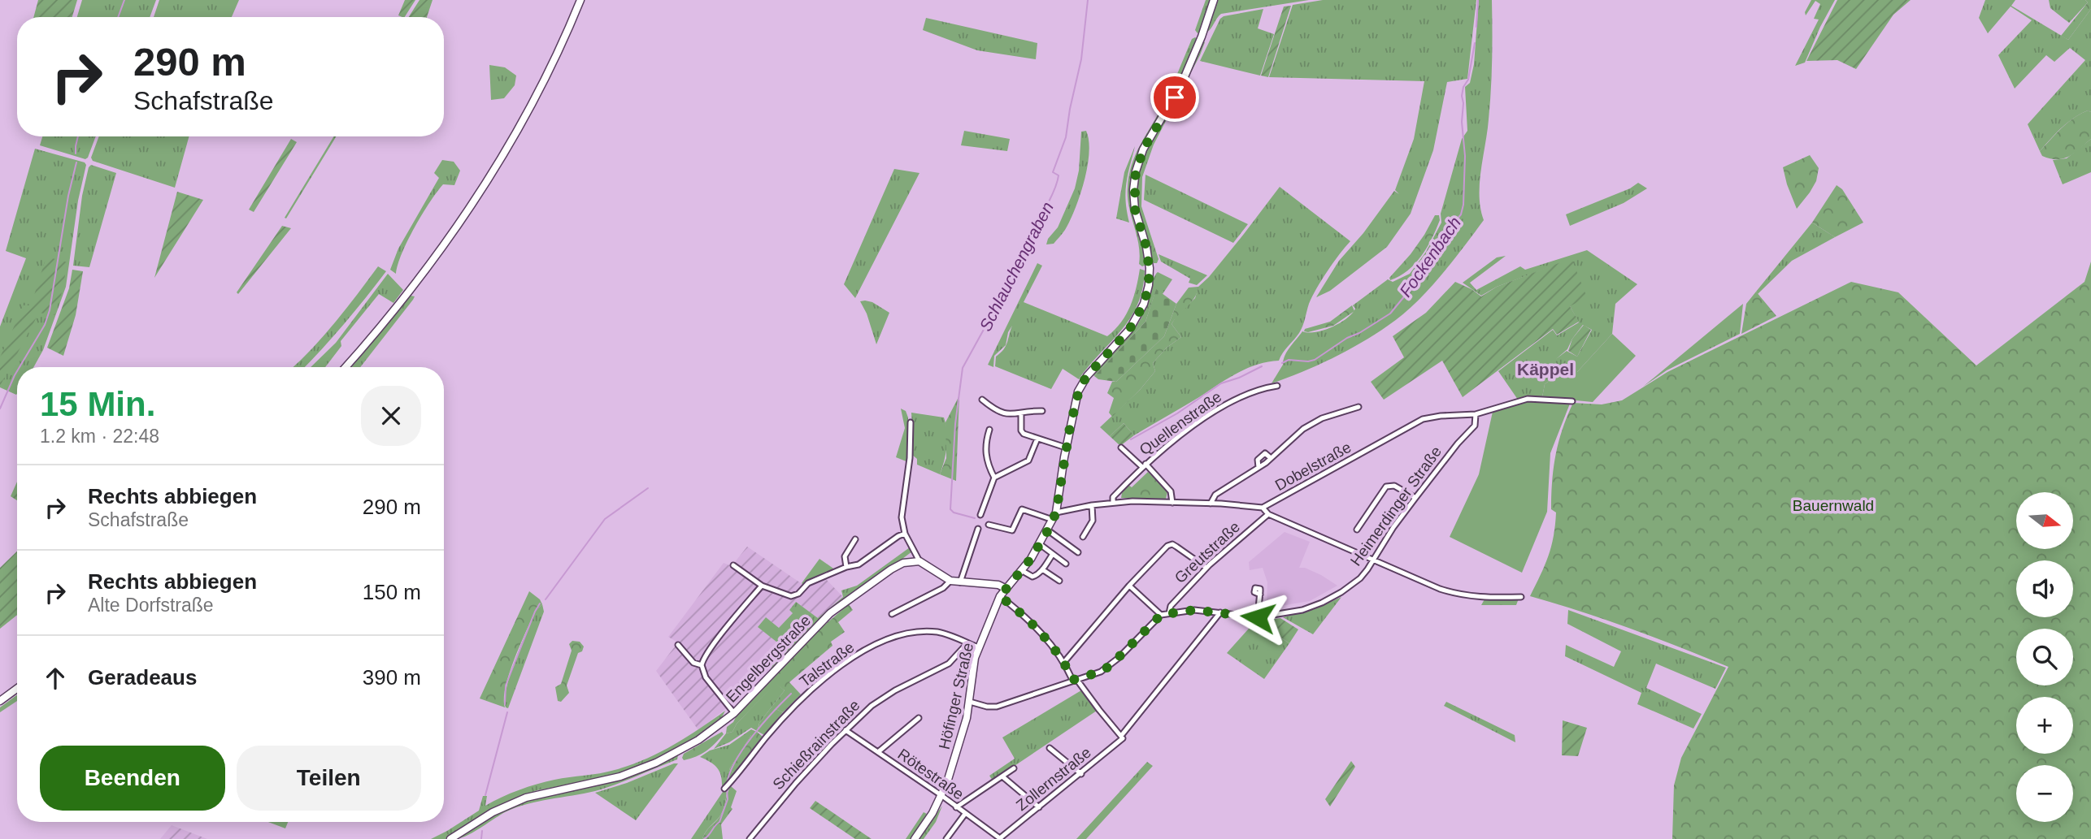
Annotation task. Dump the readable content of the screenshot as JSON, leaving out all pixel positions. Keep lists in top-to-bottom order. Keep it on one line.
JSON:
{"streets":{"street":["Quellenstraße","Dobelstraße","Heimerdinger Straße","Greutstraße","Engelbergstraße","Talstraße","Höfinger Straße","Schießrainstraße","Rötestraße","Zollernstraße"]},"crossings":[["Quellenstraße","Dobelstraße"],["Dobelstraße","Heimerdinger Straße"],["Dobelstraße","Höfinger Straße"],["Heimerdinger Straße","Greutstraße"],["Heimerdinger Straße","Zollernstraße"],["Talstraße","Höfinger Straße"],["Talstraße","Schießrainstraße"],["Höfinger Straße","Rötestraße"],["Schießrainstraße","Rötestraße"],["Rötestraße","Zollernstraße"]],"districts":["Käppel"],"water":["Fockenbach","Schlauchengraben"],"parks":["Bauernwald"],"north":"right","page":{"turn":["290 m","Schafstraße"],"heading":["15 Min.","1.2 km · 22:48"],"list":[{"name":"Rechts abbiegen","note":"Schafstraße","value":"290 m"},{"name":"Rechts abbiegen","note":"Alte Dorfstraße","value":"150 m"},{"name":"Geradeaus","value":"390 m"}],"map_buttons":["+","−"],"buttons":["Beenden","Teilen"]}}
